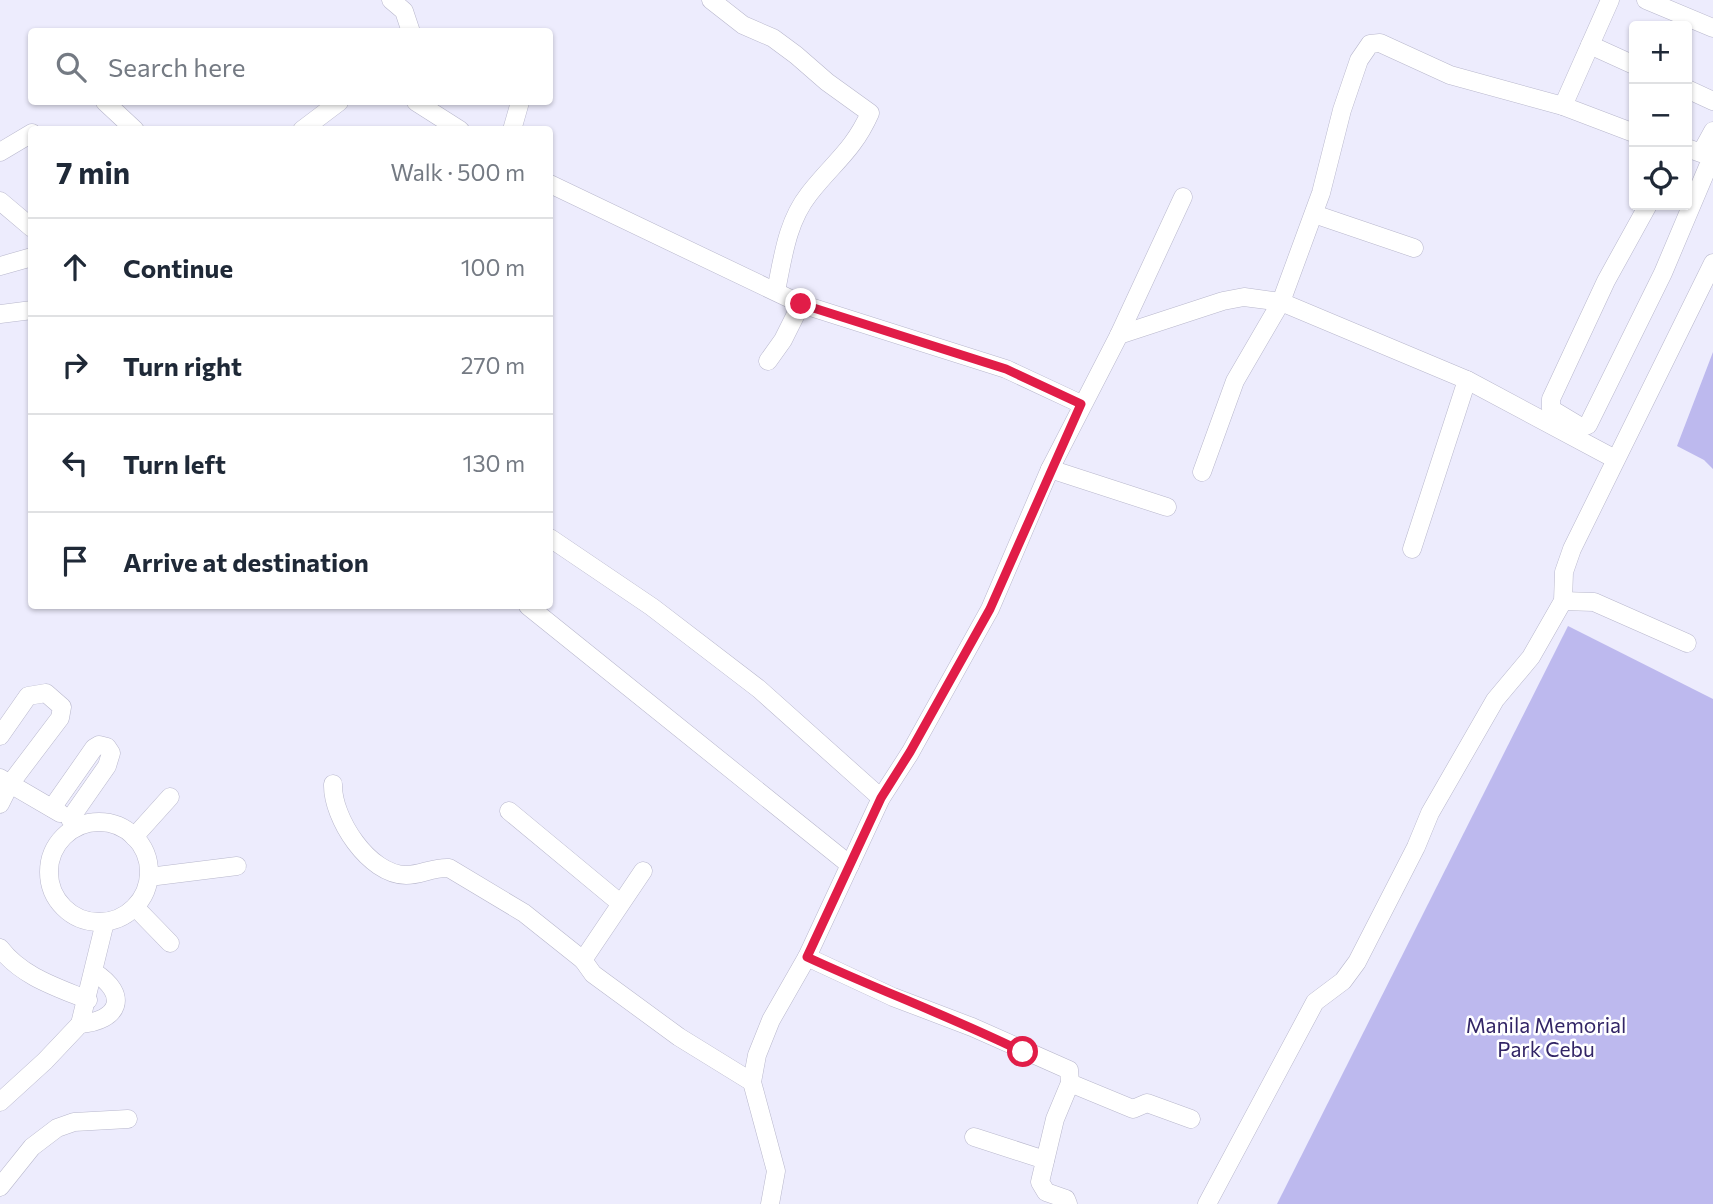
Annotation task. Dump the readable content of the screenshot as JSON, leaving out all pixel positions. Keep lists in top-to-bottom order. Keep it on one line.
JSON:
{"parks":["Manila Memorial Park Cebu"],"page":{"map_buttons":["+","−"],"search":"Search here","heading":["7 min","Walk · 500 m"],"list":[["Continue","100 m"],["Turn right","270 m"],["Turn left","130 m"],"Arrive at destination"]}}
